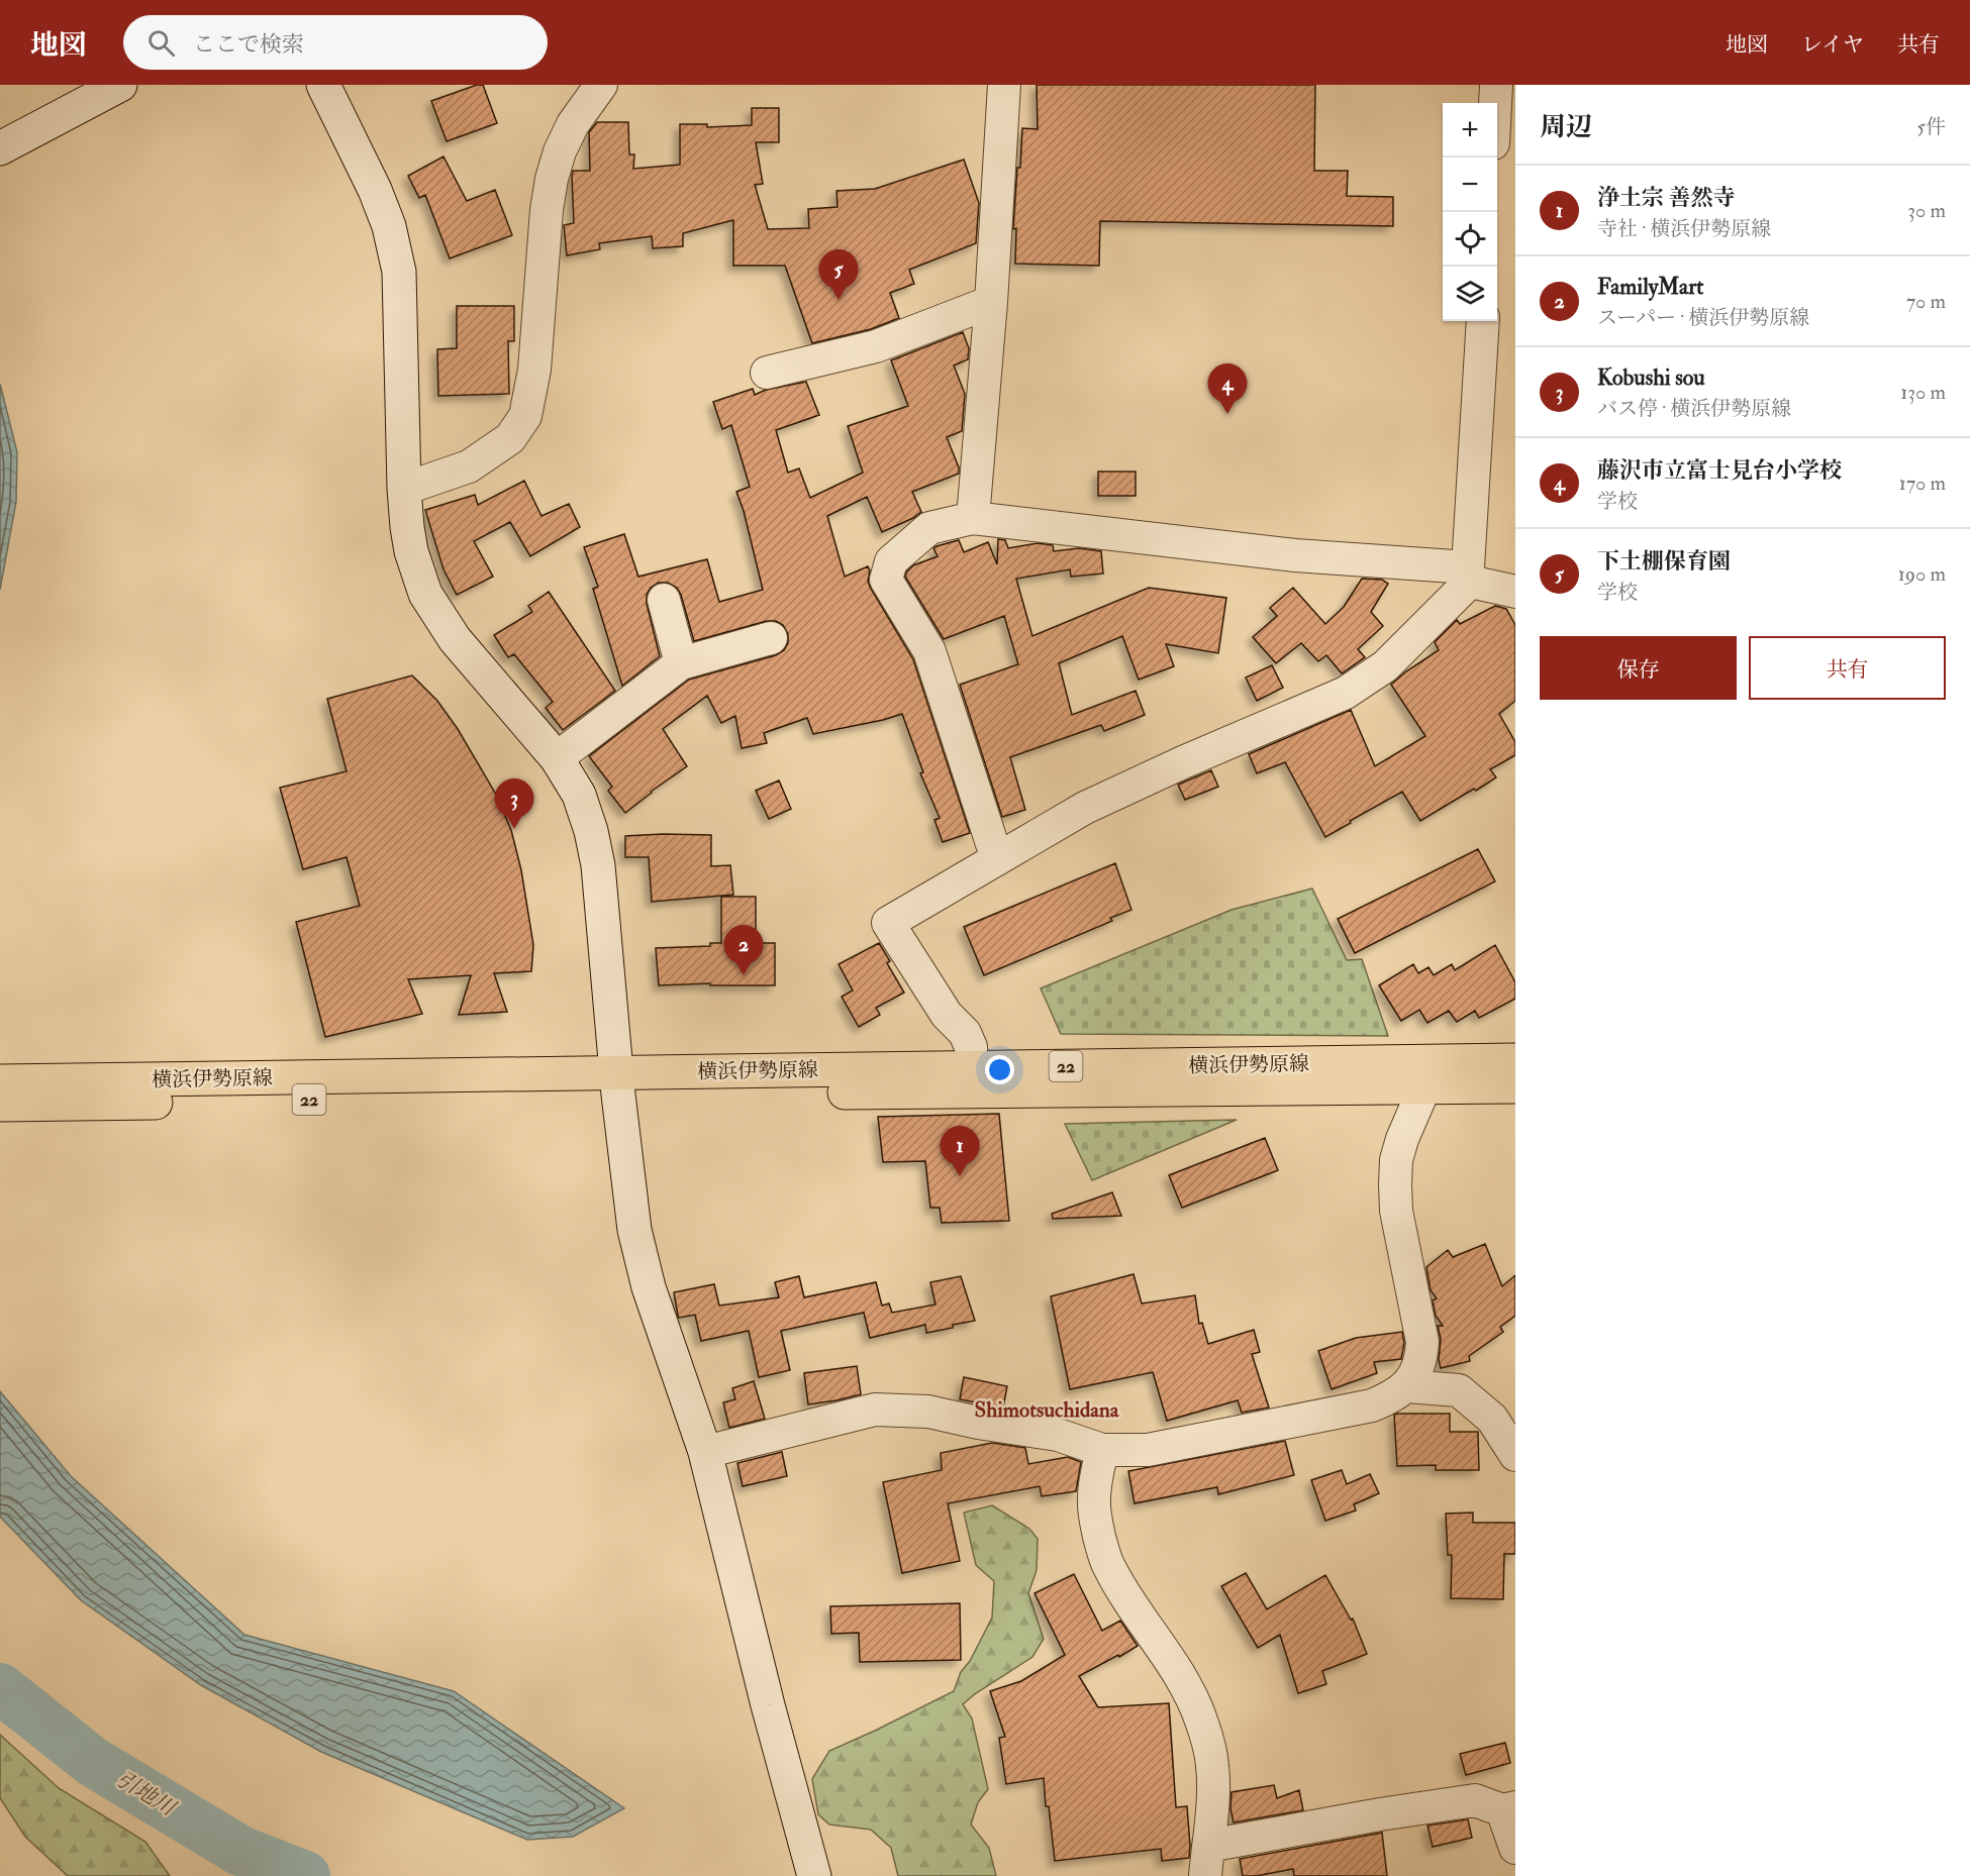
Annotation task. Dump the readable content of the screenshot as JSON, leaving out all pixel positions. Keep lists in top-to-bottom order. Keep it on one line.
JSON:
{"streets":{"main road":["横浜伊勢原線","22"]},"districts":["Shimotsuchidana"],"water":["引地川"],"page":{"header":"地図","search":"ここで検索","nav":["地図","レイヤ","共有"],"heading":["周辺","5件"],"map_buttons":["+","−"],"list":[{"mark":"1","name":"浄土宗 善然寺","note":"寺社 · 横浜伊勢原線","value":"30 m"},{"mark":"2","name":"FamilyMart","note":"スーパー · 横浜伊勢原線","value":"70 m"},{"mark":"3","name":"Kobushi sou","note":"バス停 · 横浜伊勢原線","value":"130 m"},{"mark":"4","name":"藤沢市立富士見台小学校","note":"学校","value":"170 m"},{"mark":"5","name":"下土棚保育園","note":"学校","value":"190 m"}],"pins":["5","4","3","2","1"],"buttons":["保存","共有"]}}
